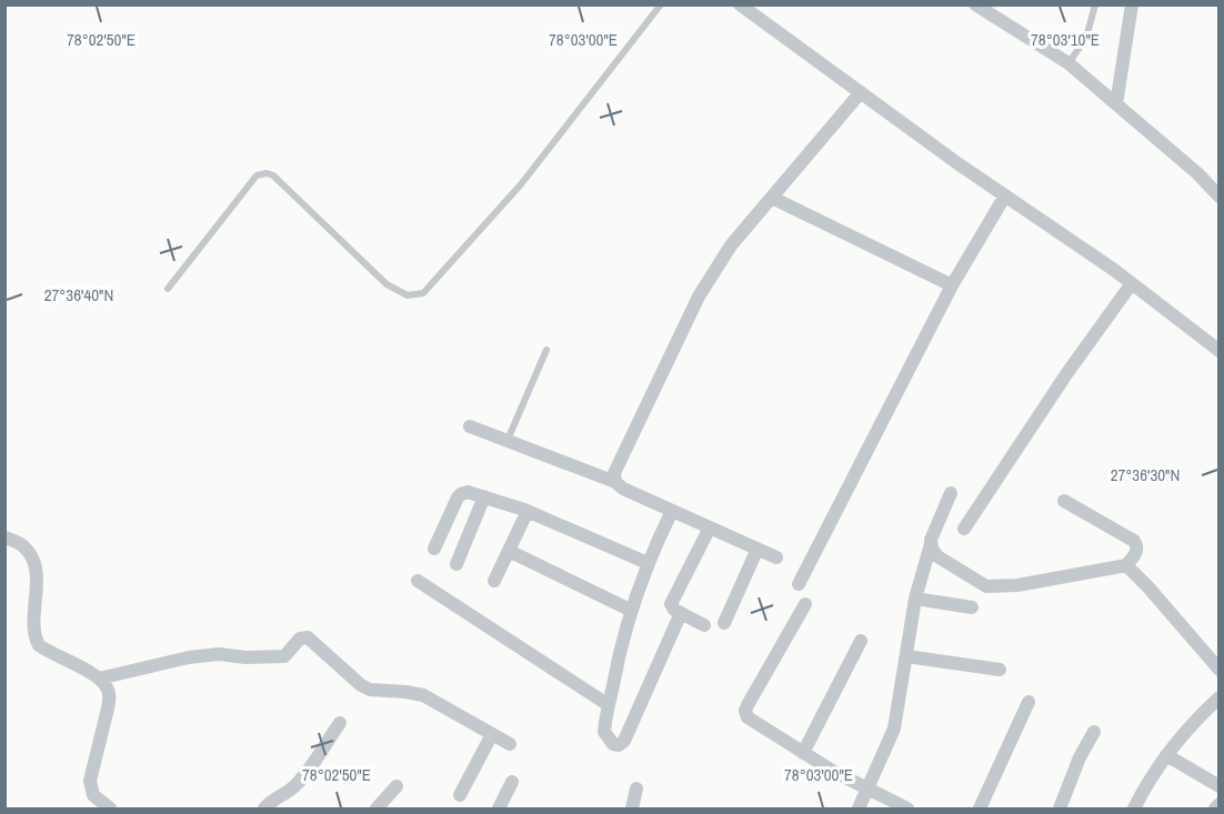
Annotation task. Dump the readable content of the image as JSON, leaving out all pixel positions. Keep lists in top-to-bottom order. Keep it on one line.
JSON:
{"coordinates":["78°02'50\"E","78°03'00\"E","78°03'10\"E","27°36'40\"N","27°36'30\"N"]}
